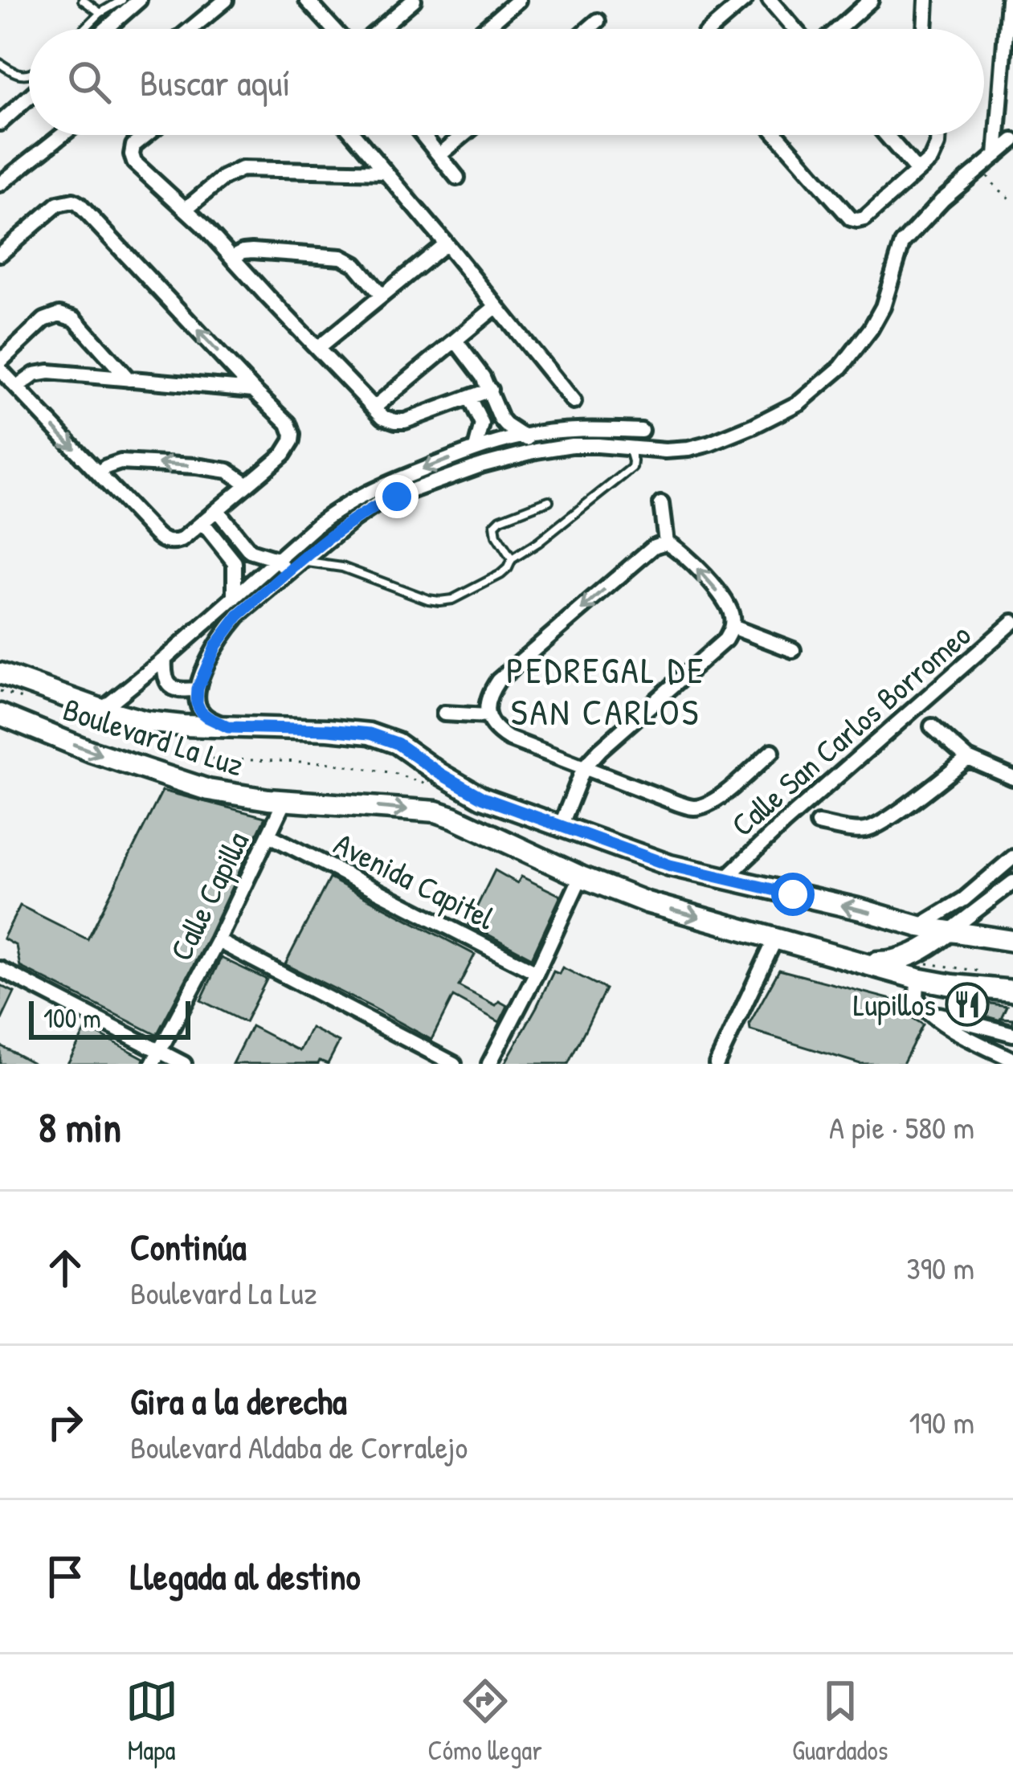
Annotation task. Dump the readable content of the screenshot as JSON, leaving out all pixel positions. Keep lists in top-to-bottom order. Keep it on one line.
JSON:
{"streets":{"main road":["Boulevard La Luz"],"street":["Calle San Carlos Borromeo","Avenida Capitel","Calle Capilla"]},"crossings":[["Calle San Carlos Borromeo","Boulevard La Luz"],["Boulevard La Luz","Calle Capilla"],["Avenida Capitel","Calle Capilla"]],"districts":["PEDREGAL DE SAN CARLOS"],"places":{"restaurant":["Lupillos"]},"scale_bar":"100 m","page":{"search":"Buscar aquí","scale":"100 m","heading":["8 min","A pie · 580 m"],"list":[["Continúa","Boulevard La Luz","390 m"],["Gira a la derecha","Boulevard Aldaba de Corralejo","190 m"],"Llegada al destino"],"nav":["Mapa","Cómo llegar","Guardados"]}}
